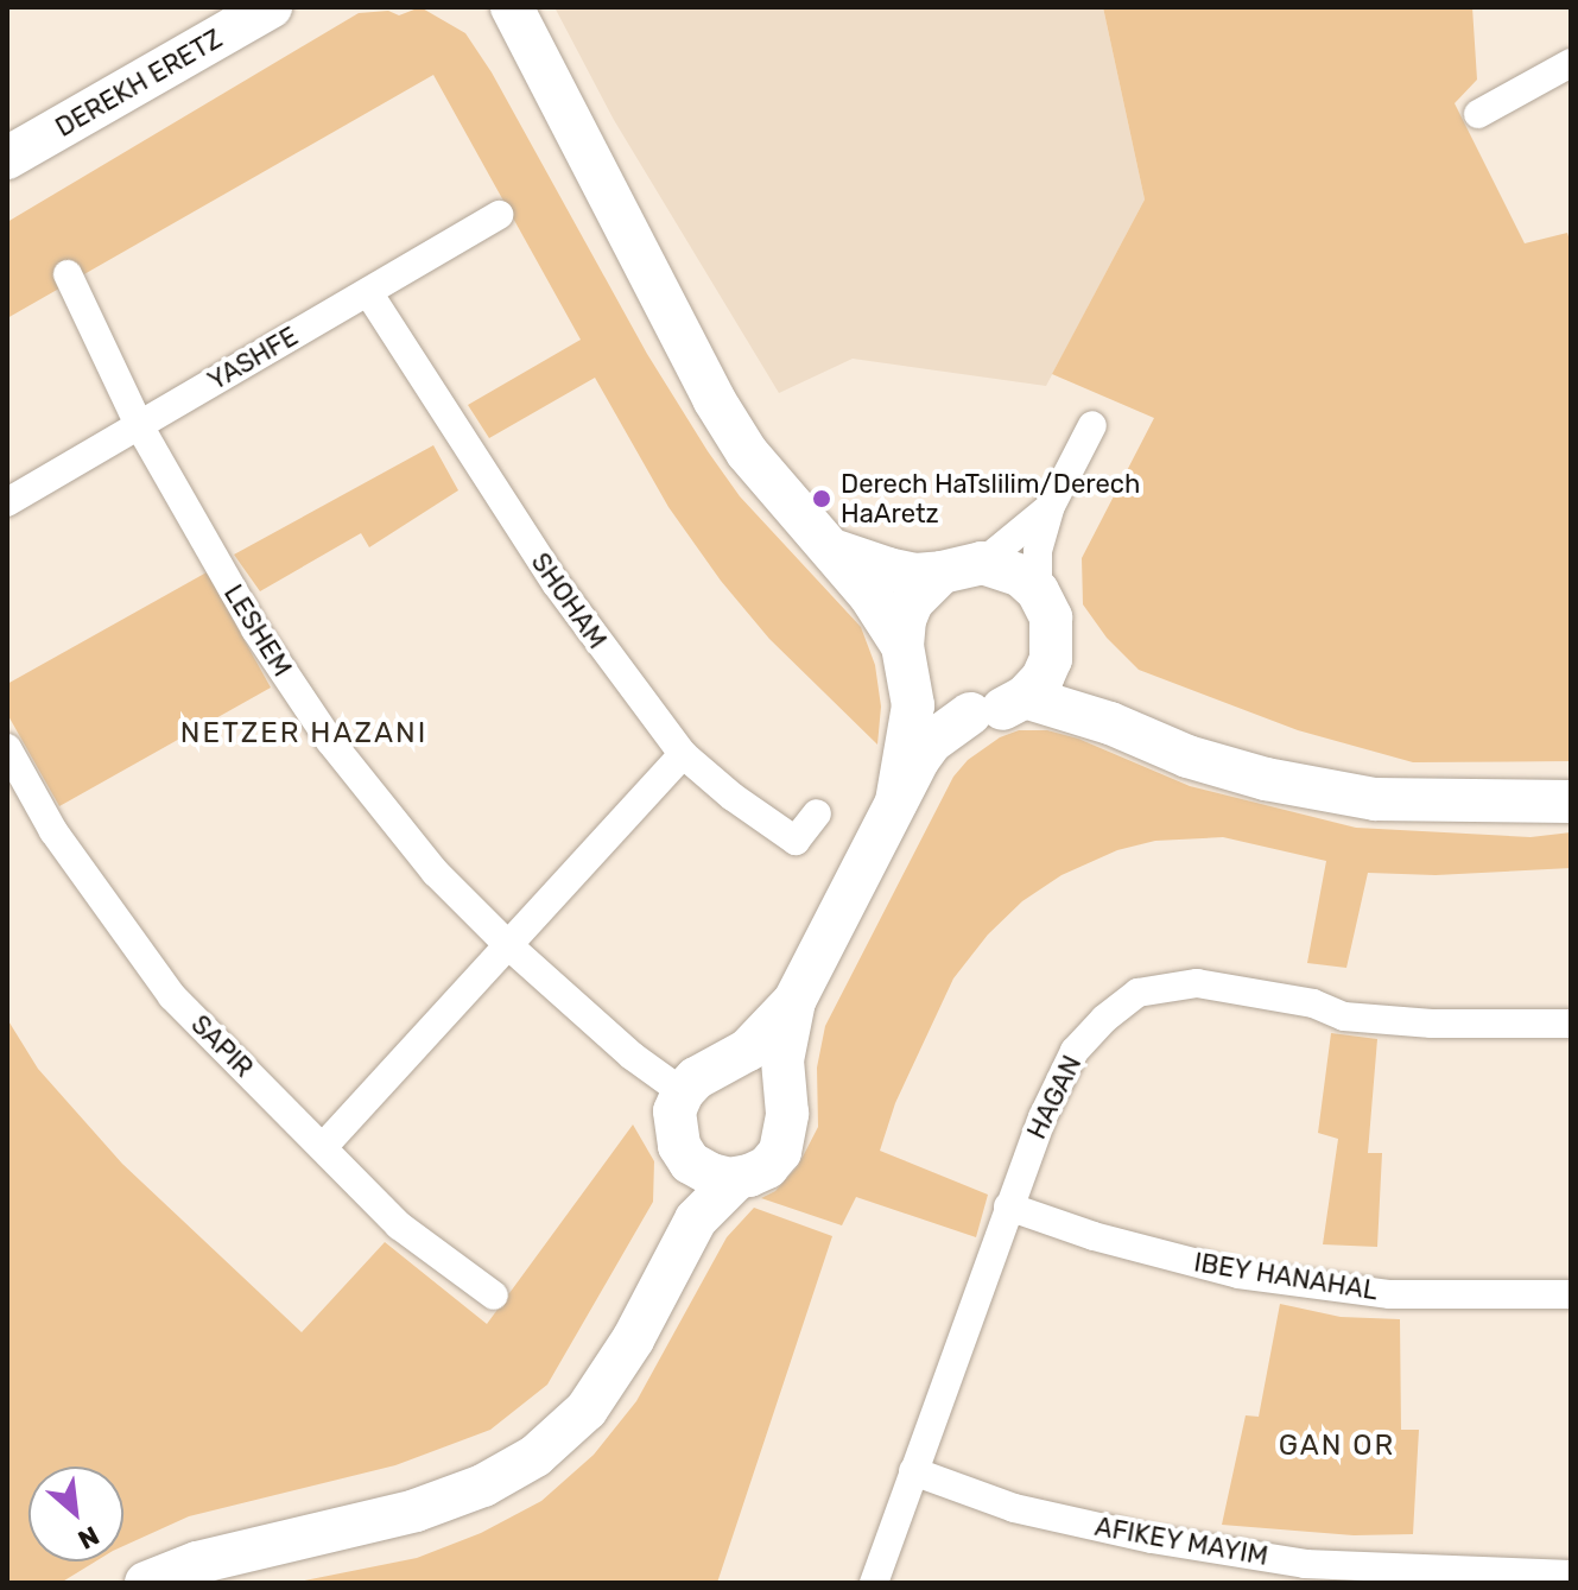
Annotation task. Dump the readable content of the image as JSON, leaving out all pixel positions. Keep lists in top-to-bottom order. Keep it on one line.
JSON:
{"streets":{"street":["DEREKH ERETZ","YASHFE","SHOHAM","LESHEM","SAPIR","HAGAN","IBEY HANAHAL","AFIKEY MAYIM"]},"crossings":[["YASHFE","SHOHAM"],["YASHFE","LESHEM"],["HAGAN","IBEY HANAHAL"],["HAGAN","AFIKEY MAYIM"]],"districts":["NETZER HAZANI","GAN OR"],"places":["Derech HaTslilim/Derech HaAretz"],"north":"bottom right"}
